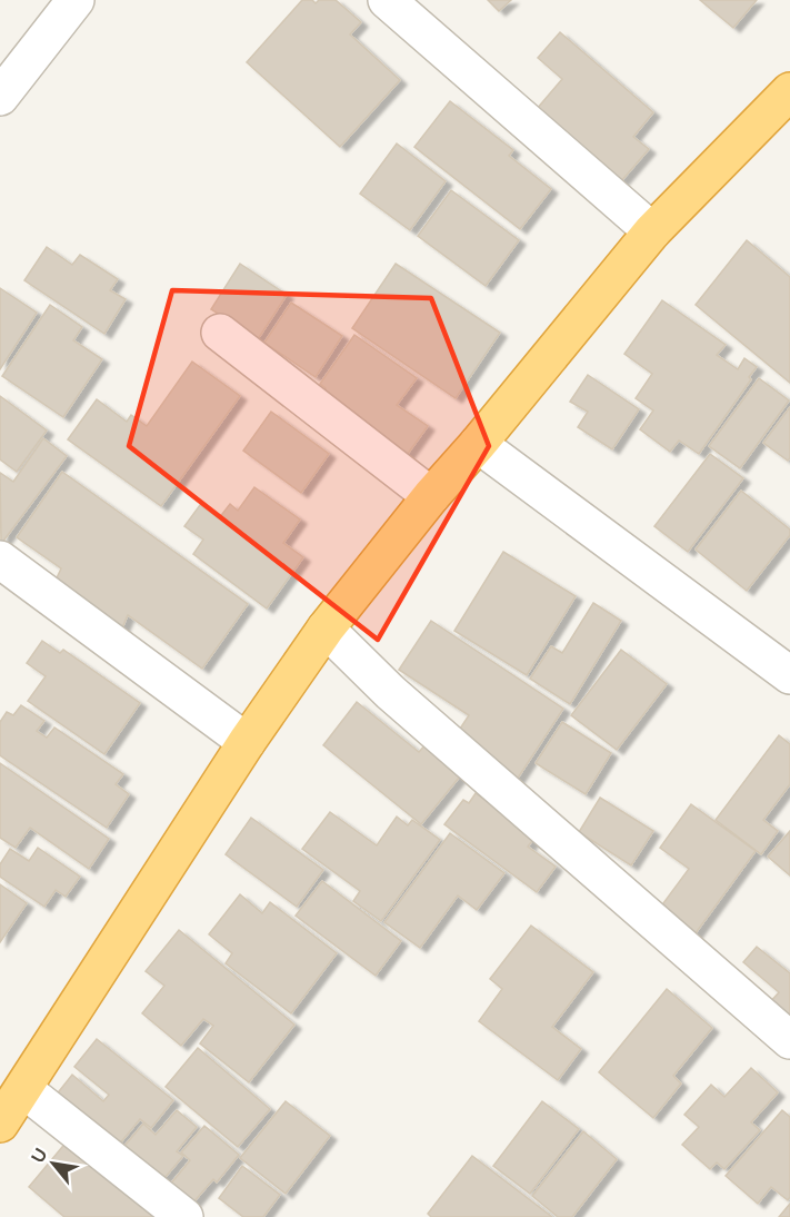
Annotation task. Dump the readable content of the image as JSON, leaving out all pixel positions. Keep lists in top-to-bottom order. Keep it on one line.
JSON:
{"north":"top left"}
